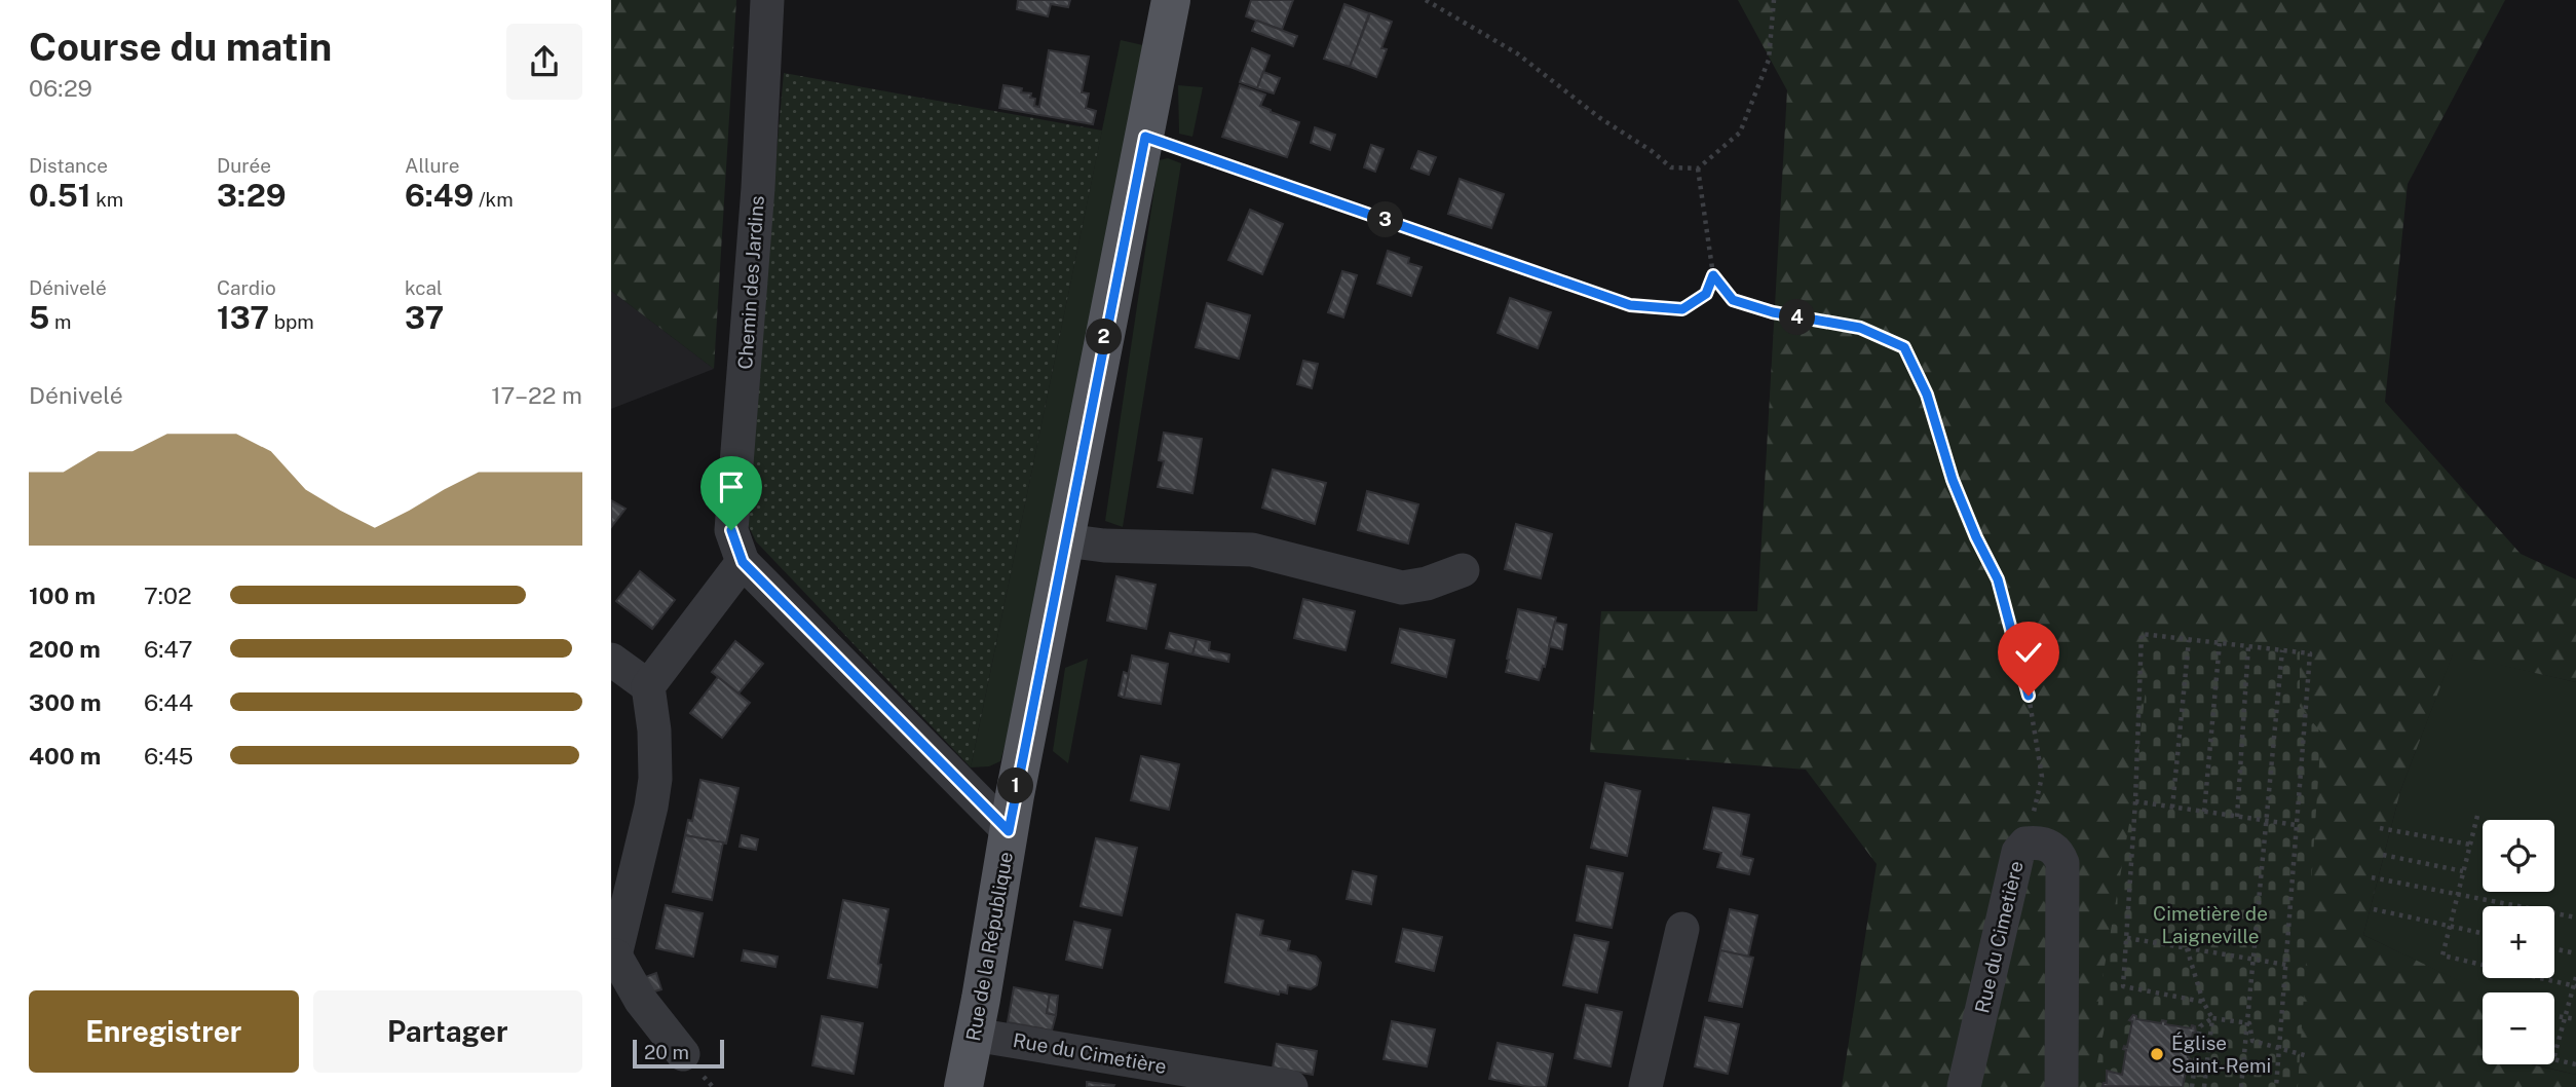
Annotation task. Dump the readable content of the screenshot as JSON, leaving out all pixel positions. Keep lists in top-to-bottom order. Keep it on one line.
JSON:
{"streets":{"main road":["Rue de la République"],"street":["Chemin des Jardins","Rue du Cimetière"]},"crossings":[["Rue du Cimetière","Rue de la République"]],"parks":["Cimetière de Laigneville"],"places":["Église Saint-Remi"],"scale_bar":"20 m","page":{"heading":["Course du matin","06:29"],"stats":[["Distance","0.51 km"],["Durée","3:29"],["Allure","6:49 /km"],["Dénivelé","5 m"],["Cardio","137 bpm"],["kcal","37"]],"pins":["3","4","2","1"],"chart":["Dénivelé","17–22 m"],"list":[{"name":"100 m","note":"7:02"},{"name":"200 m","note":"6:47"},{"name":"300 m","note":"6:44"},{"name":"400 m","note":"6:45"}],"map_buttons":["+","−"],"buttons":["Enregistrer","Partager"],"scale":"20 m"}}
